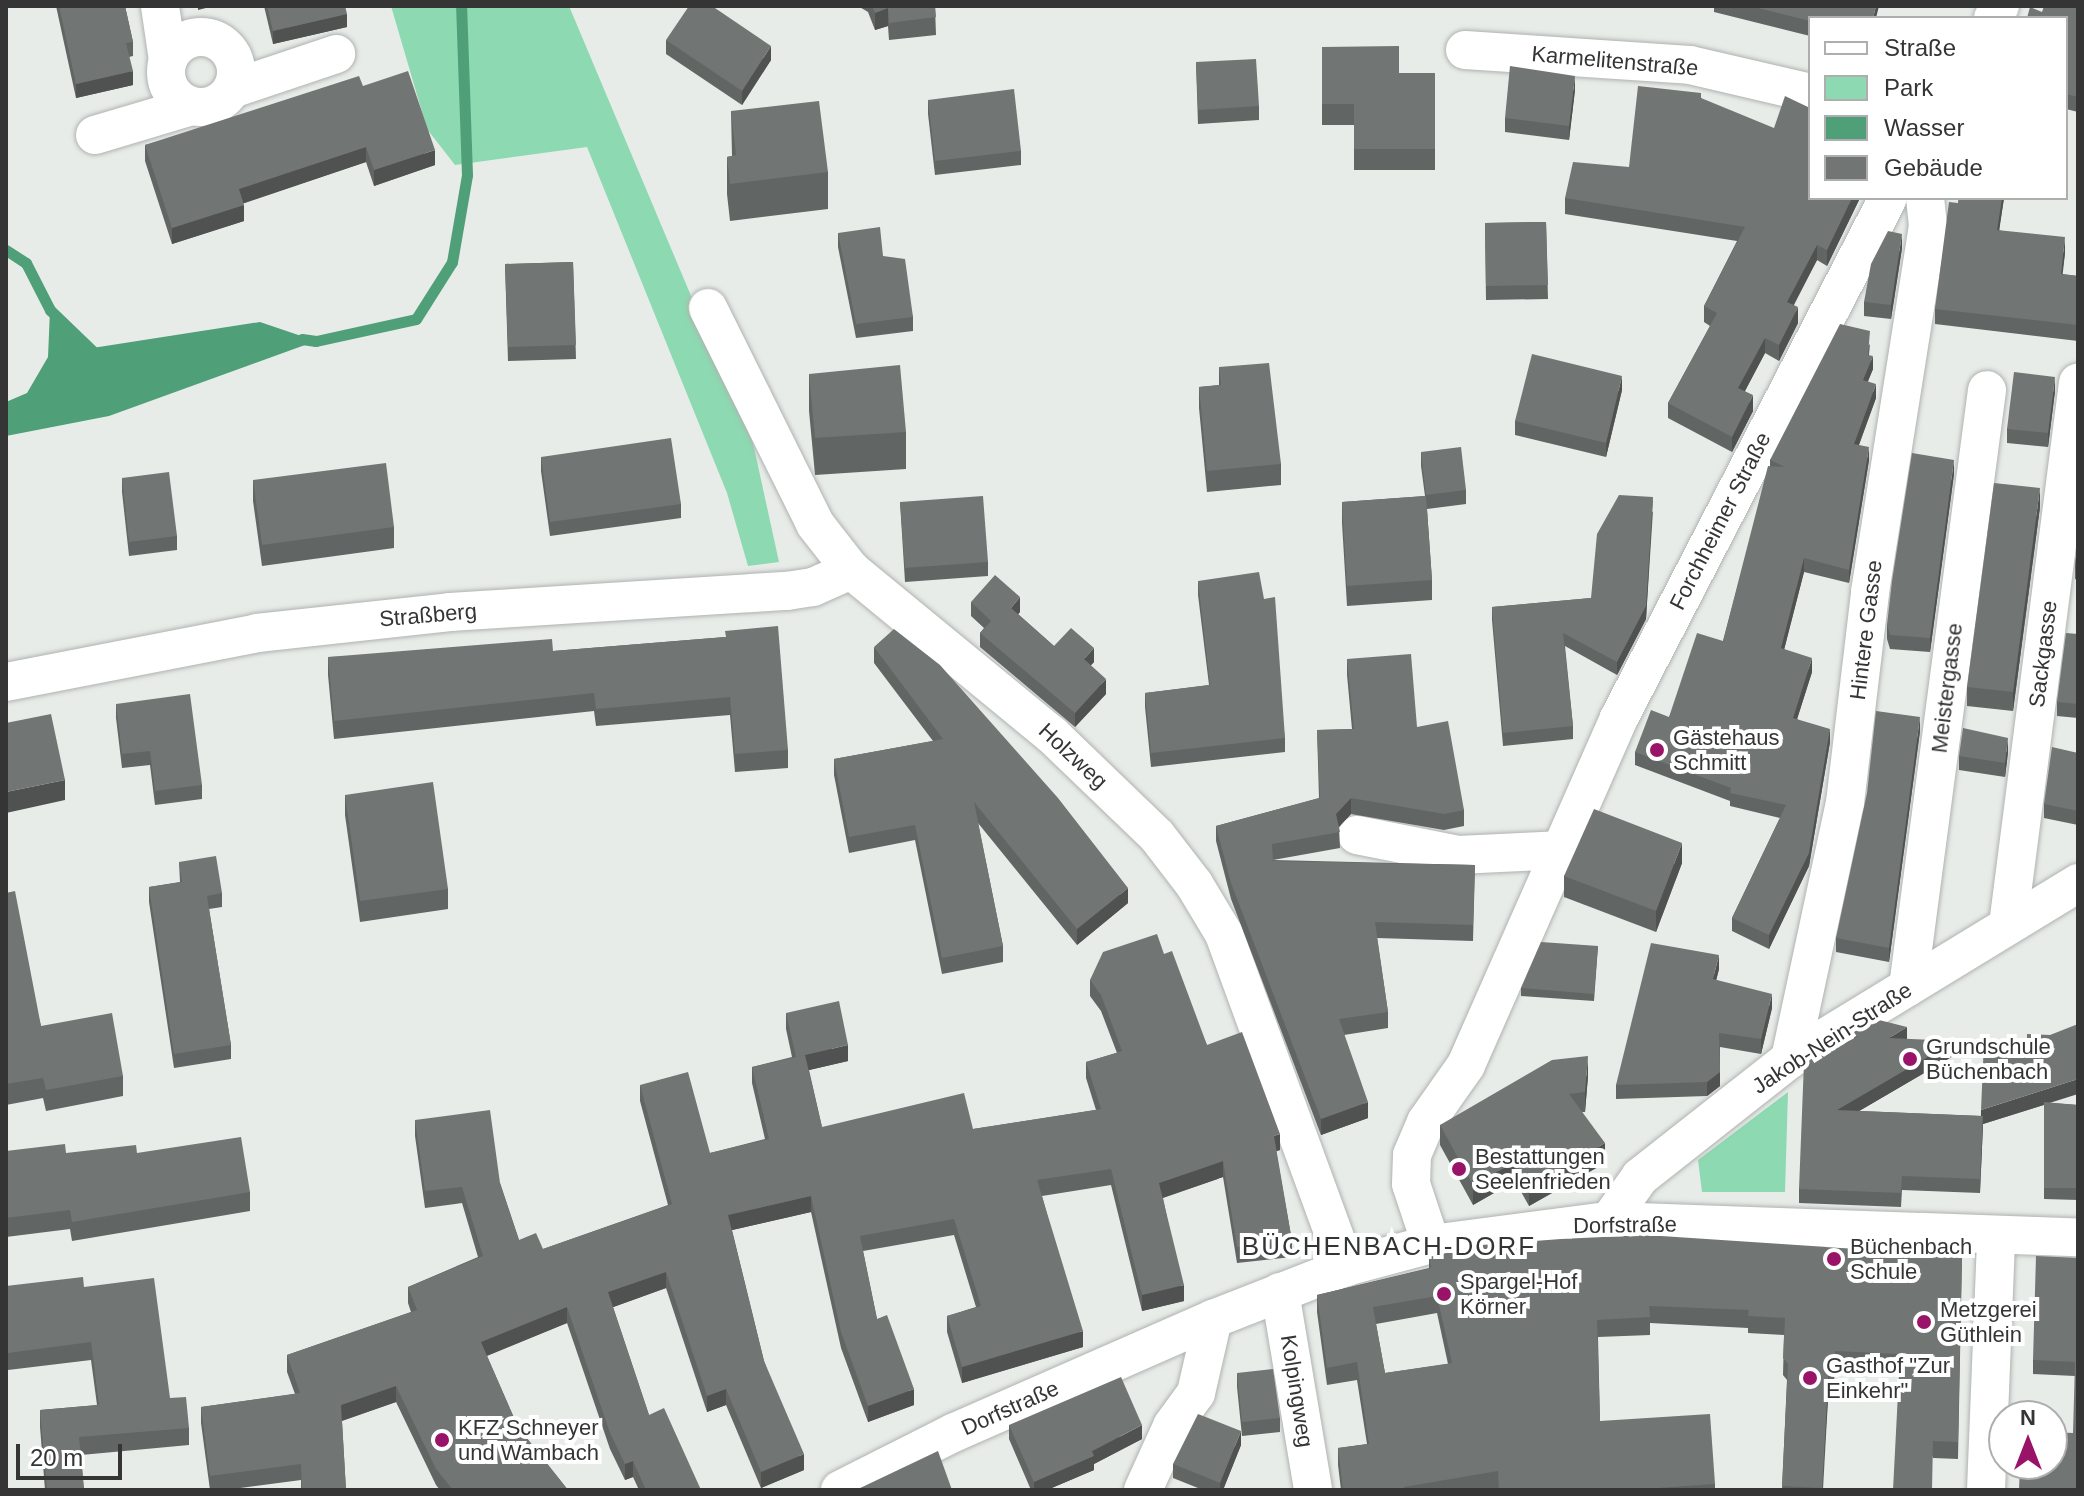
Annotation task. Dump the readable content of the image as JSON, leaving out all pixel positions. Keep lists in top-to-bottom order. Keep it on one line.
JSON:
{"streets":{"street":["Karmelitenstraße","Forchheimer Straße","Straßberg","Hintere Gasse","Sackgasse","Meistergasse","Holzweg","Jakob-Nein-Straße","Dorfstraße","Kolpingweg"]},"crossings":[["Forchheimer Straße","Dorfstraße"],["Straßberg","Holzweg"],["Hintere Gasse","Jakob-Nein-Straße"],["Sackgasse","Jakob-Nein-Straße"],["Meistergasse","Jakob-Nein-Straße"],["Holzweg","Dorfstraße"],["Jakob-Nein-Straße","Dorfstraße"],["Dorfstraße","Kolpingweg"]],"districts":["BÜCHENBACH-DORF"],"places":["Gästehaus Schmitt","Grundschule Büchenbach","Bestattungen Seelenfrieden","Büchenbach Schule","Spargel-Hof Körner","Metzgerei Güthlein","Gasthof \"Zur Einkehr\"","KFZ Schneyer und Wambach"],"legend":["Straße","Park","Wasser","Gebäude"],"scale_bar":"20 m","north":"top"}
